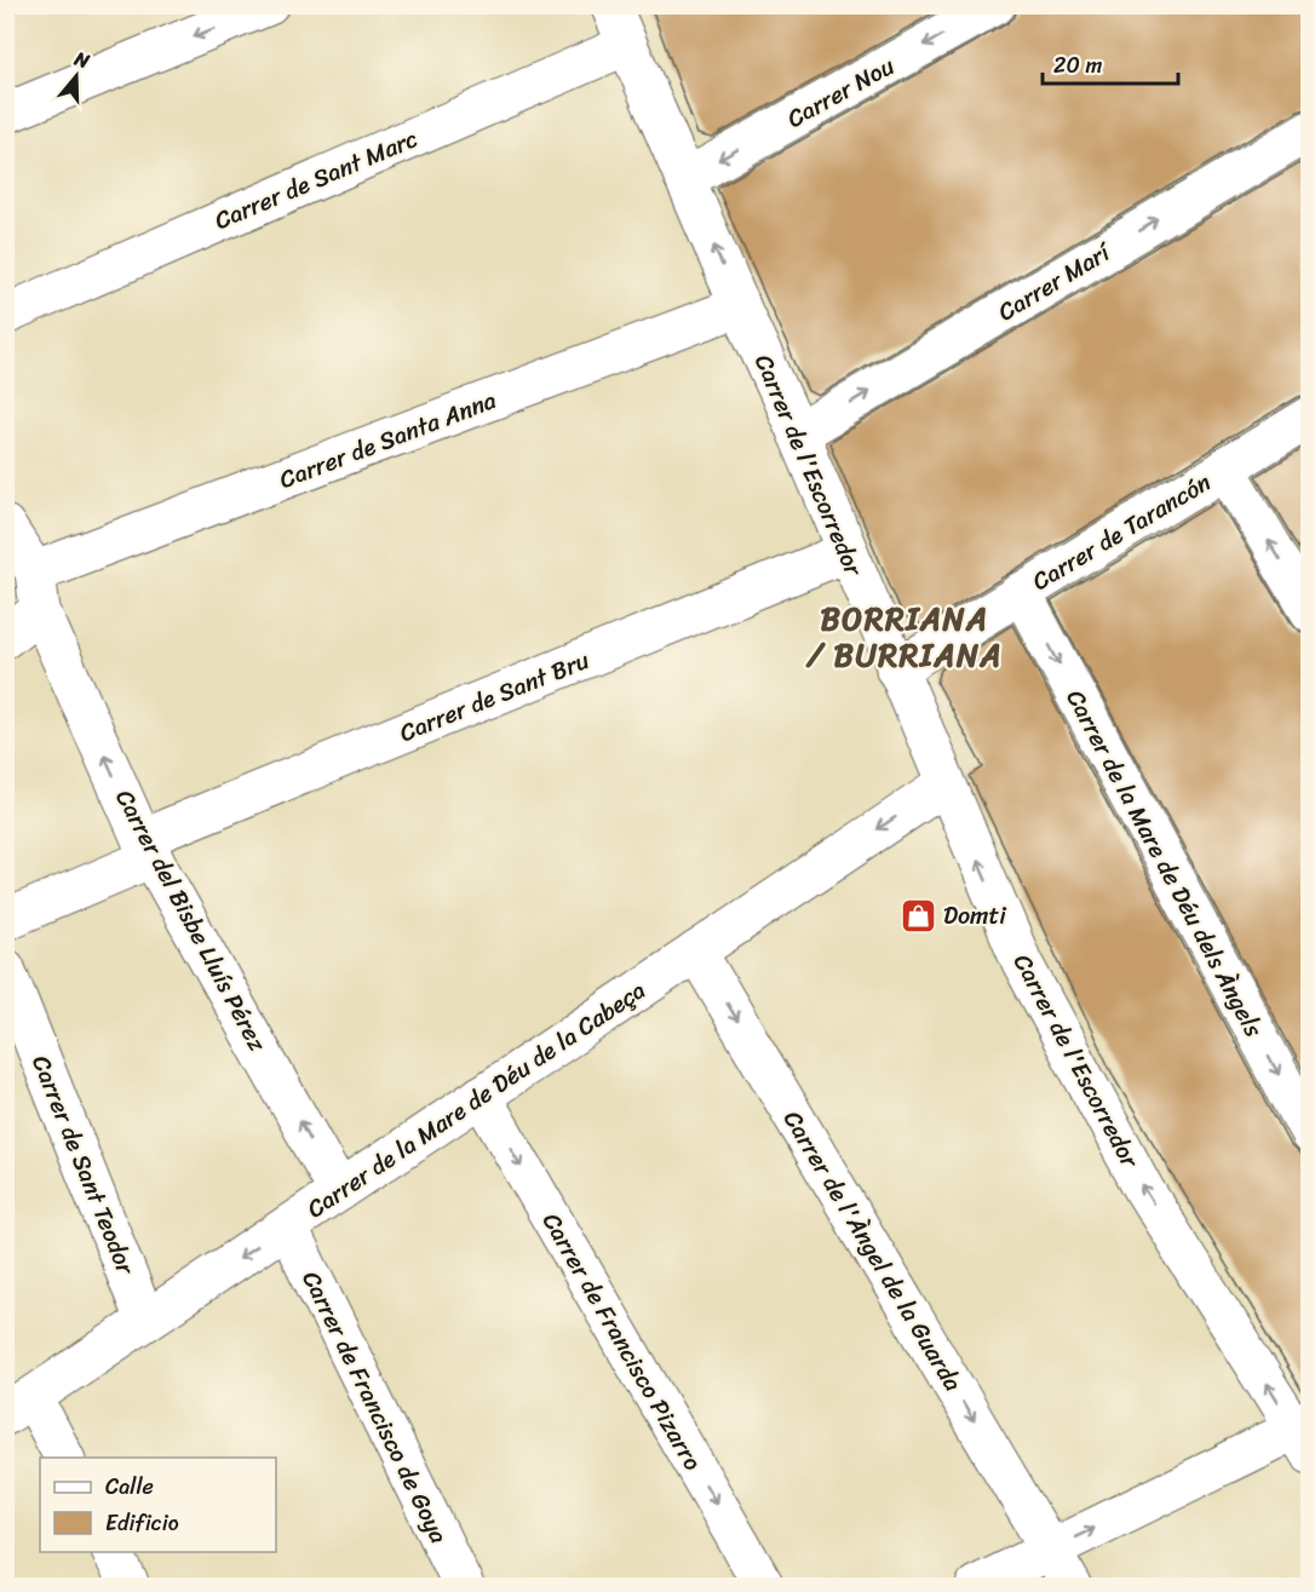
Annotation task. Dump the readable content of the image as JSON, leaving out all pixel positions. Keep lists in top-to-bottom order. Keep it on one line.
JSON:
{"streets":{"street":["Carrer Nou","Carrer de Sant Marc","Carrer Marí","Carrer de Santa Anna","Carrer de l'Escorredor","Carrer de Tarancón","Carrer de Sant Bru","Carrer de la Mare de Déu dels Àngels","Carrer del Bisbe Lluís Pérez","Carrer de la Mare de Déu de la Cabeça","Carrer de Sant Teodor","Carrer de l'Àngel de la Guarda","Carrer de Francisco Pizarro","Carrer de Francisco de Goya"]},"crossings":[["Carrer Nou","Carrer de l'Escorredor"],["Carrer de Sant Marc","Carrer de l'Escorredor"],["Carrer Marí","Carrer de l'Escorredor"],["Carrer de Santa Anna","Carrer de l'Escorredor"],["Carrer de Santa Anna","Carrer del Bisbe Lluís Pérez"],["Carrer de l'Escorredor","Carrer de Tarancón"],["Carrer de l'Escorredor","Carrer de Sant Bru"],["Carrer de l'Escorredor","Carrer de la Mare de Déu de la Cabeça"],["Carrer de Tarancón","Carrer de la Mare de Déu dels Àngels"],["Carrer de Sant Bru","Carrer del Bisbe Lluís Pérez"],["Carrer del Bisbe Lluís Pérez","Carrer de la Mare de Déu de la Cabeça"],["Carrer de la Mare de Déu de la Cabeça","Carrer de Sant Teodor"],["Carrer de la Mare de Déu de la Cabeça","Carrer de l'Àngel de la Guarda"],["Carrer de la Mare de Déu de la Cabeça","Carrer de Francisco Pizarro"],["Carrer de la Mare de Déu de la Cabeça","Carrer de Francisco de Goya"]],"one_way":["Carrer Nou","Carrer Marí","Carrer de l'Escorredor","Carrer de la Mare de Déu dels Àngels","Carrer del Bisbe Lluís Pérez","Carrer de la Mare de Déu de la Cabeça","Carrer de l'Àngel de la Guarda","Carrer de Francisco Pizarro"],"districts":["BORRIANA / BURRIANA"],"places":{"shop":["Domti"]},"legend":["Calle","Edificio"],"scale_bar":"20 m","north":"top"}
